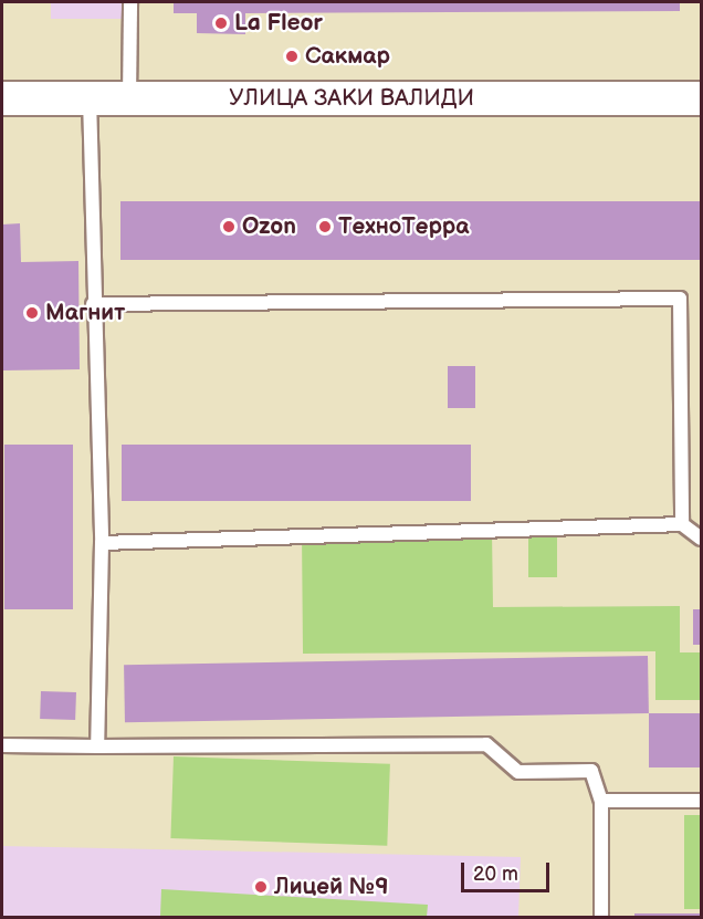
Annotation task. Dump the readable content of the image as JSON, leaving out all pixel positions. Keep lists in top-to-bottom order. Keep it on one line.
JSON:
{"streets":{"street":["УЛИЦА ЗАКИ ВАЛИДИ"]},"places":["La Fleor","Сакмар","Ozon","ТехноТерра","Магнит","Лицей №9"],"scale_bar":"20 m"}
